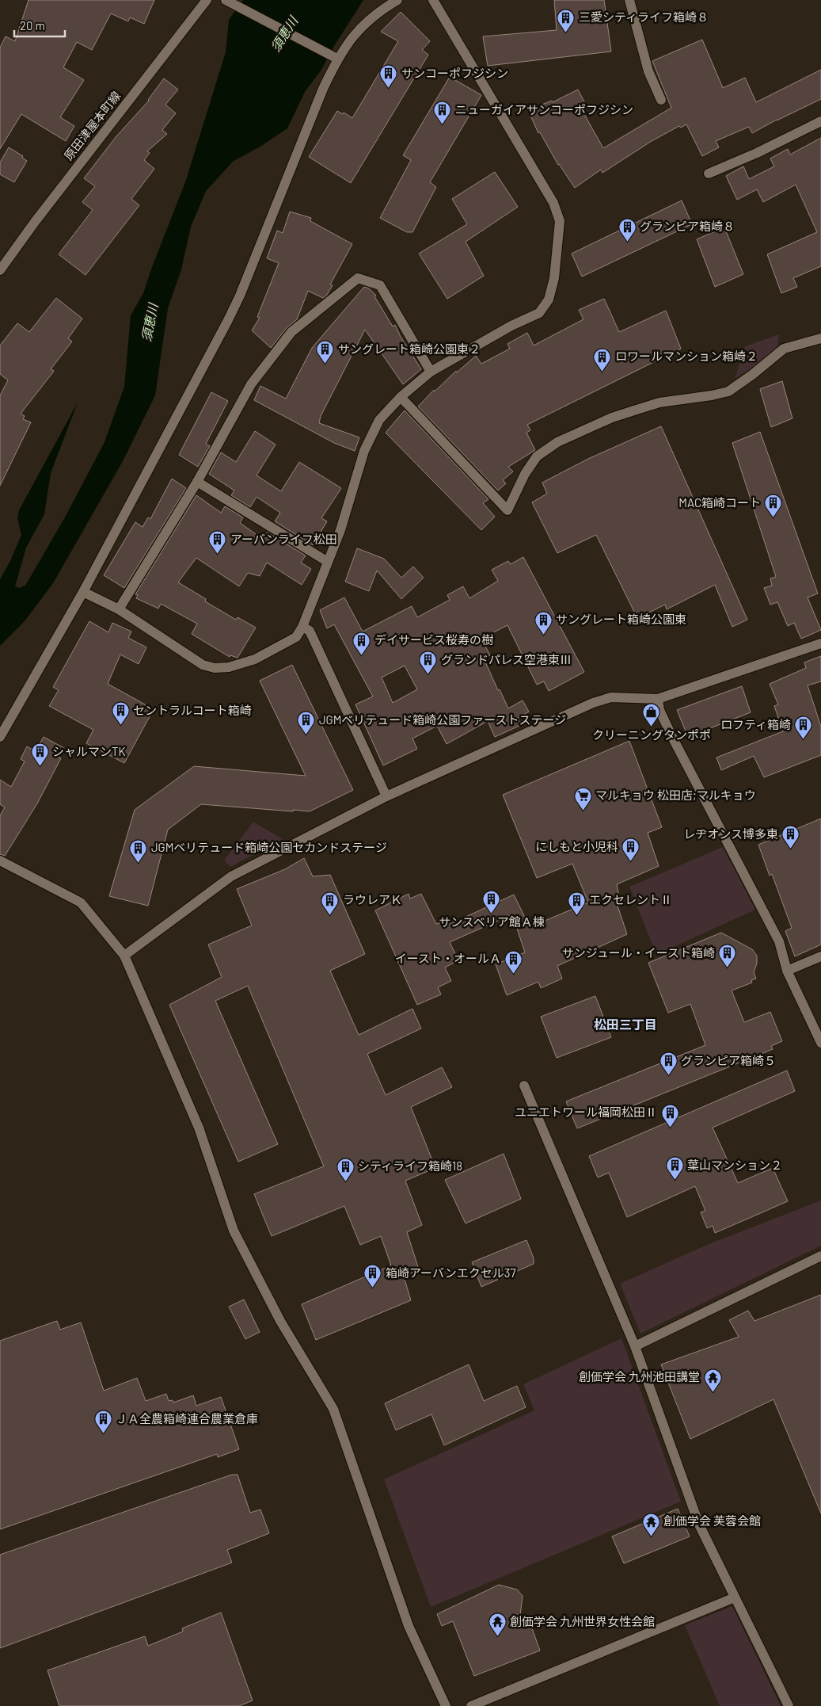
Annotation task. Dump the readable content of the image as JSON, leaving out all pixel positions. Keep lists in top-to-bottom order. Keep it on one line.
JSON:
{"streets":{"street":["原田津屋本町線"]},"districts":["松田三丁目"],"water":["須恵川"],"places":{"building":["三愛シティライフ箱崎８","サンコーポフジシン","ニューガイアサンコーポフジシン","グランピア箱崎８","サングレート箱崎公園東２","ロワールマンション箱崎２","MAC箱崎コート","アーバンライフ松田","サングレート箱崎公園東","デイサービス桜寿の樹","グランドパレス空港東Ⅲ","セントラルコート箱崎","JGMベリテュード箱崎公園ファーストステージ","ロフティ箱崎","シャルマンTK","レヂオンス博多東","にしもと小児科","JGMベリテュード箱崎公園セカンドステージ","サンスベリア館Ａ棟","ラウレアＫ","エクセレントⅡ","サンジュール・イースト箱崎","イースト・オールＡ","グランピア箱崎５","ユニエトワール福岡松田Ⅱ","葉山マンション２","シティライフ箱崎18","箱崎アーバンエクセル37","ＪＡ全農箱崎連合農業倉庫"],"shop":["クリーニングタンポポ"],"supermarket":["マルキョウ 松田店;マルキョウ"],"temple":["創価学会 九州池田講堂","創価学会 芙蓉会館","創価学会 九州世界女性会館"]},"scale_bar":"20 m"}
